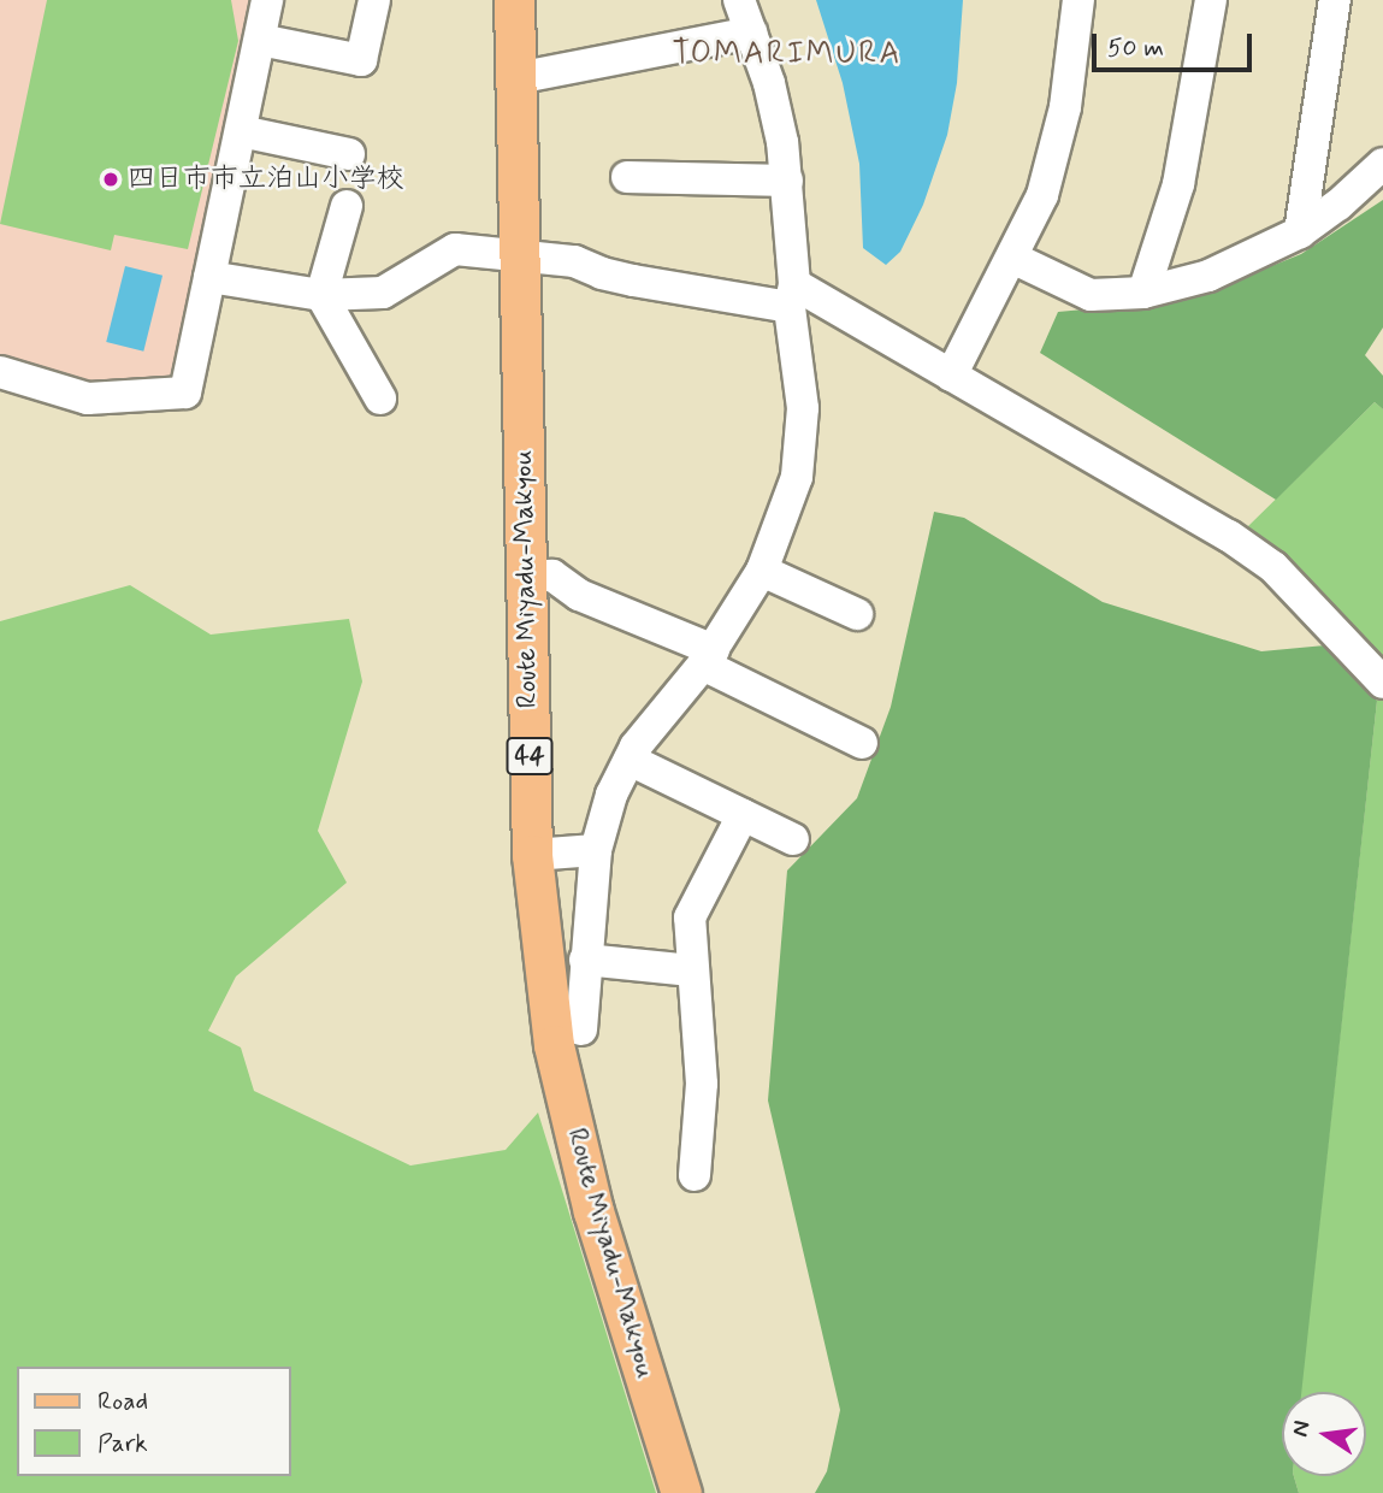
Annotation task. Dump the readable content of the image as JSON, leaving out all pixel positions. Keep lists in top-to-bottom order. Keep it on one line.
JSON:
{"streets":{"main road":["Route Miyadu-Makyou","44"]},"districts":["TOMARIMURA"],"places":["四日市市立泊山小学校"],"legend":["Road","Park"],"scale_bar":"50 m","north":"left"}
